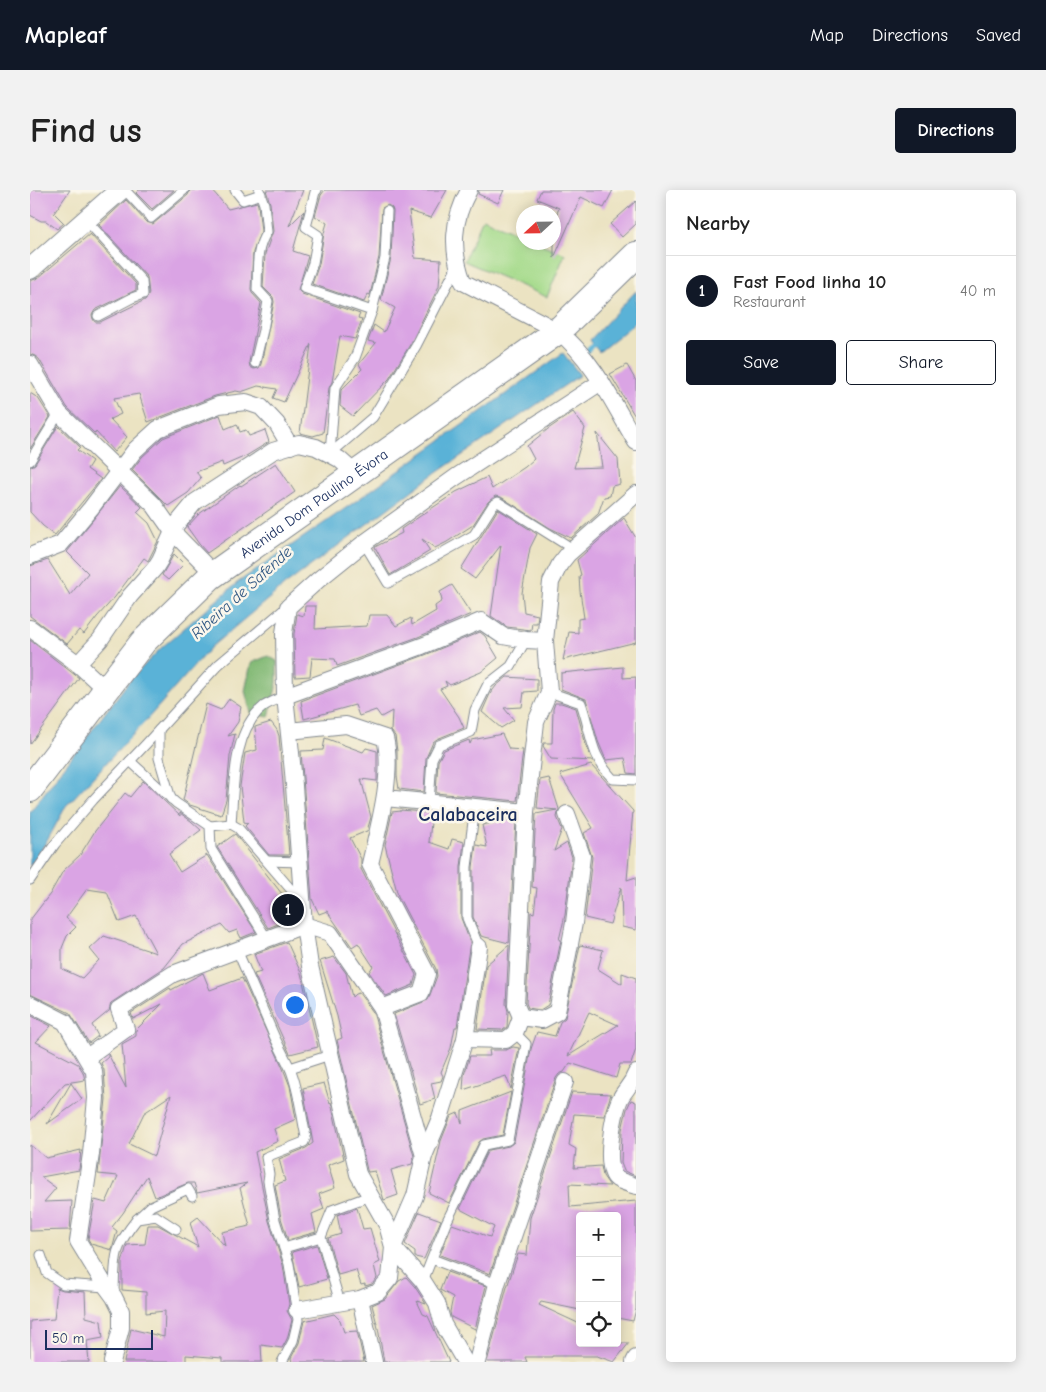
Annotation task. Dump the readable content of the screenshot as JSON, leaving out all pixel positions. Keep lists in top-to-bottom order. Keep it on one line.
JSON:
{"streets":{"main road":["Avenida Dom Paulino Évora"]},"districts":["Calabaceira"],"water":["Ribeira de Safende"],"scale_bar":"50 m","north":"left","page":{"header":"Mapleaf","nav":["Map","Directions","Saved"],"buttons":["Directions",["Save","Share"]],"title":"Find us","heading":"Nearby","list":[{"mark":"1","name":"Fast Food linha 10","note":"Restaurant","value":"40 m"}],"pins":"1","map_buttons":["+","−"],"scale":"50 m"}}
